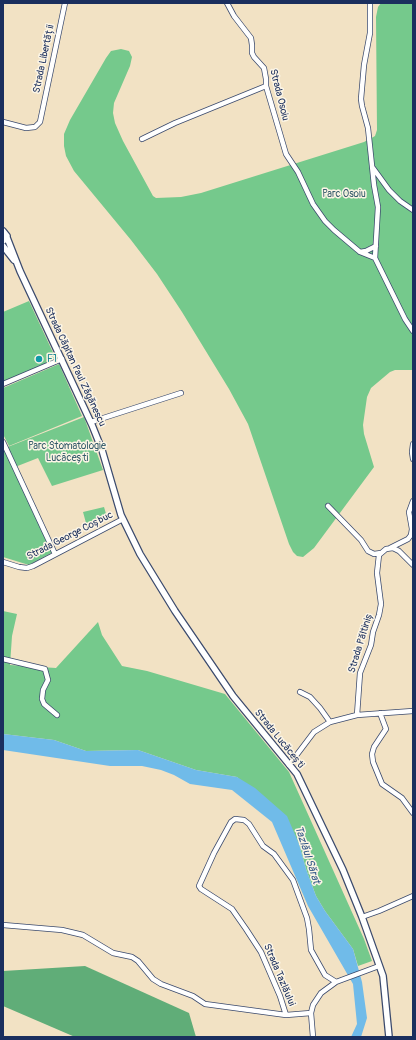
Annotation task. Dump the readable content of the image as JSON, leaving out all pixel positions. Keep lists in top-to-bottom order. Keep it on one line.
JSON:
{"streets":{"main road":["Strada Căpitan Paul Zăgănescu","Strada Lucăcești"],"street":["Strada Libertății","Strada Osoiu","Strada George Coșbuc","Strada Păltiniș","Strada Tazlăului"]},"crossings":[["Strada Căpitan Paul Zăgănescu","Strada George Coșbuc"],["Strada Căpitan Paul Zăgănescu","Strada Lucăcești"],["Strada George Coșbuc","Strada Lucăcești"]],"water":["Tazlăul Sărat"],"parks":["Parc Osoiu","Parc Stomatologie Lucăcești"],"places":["F1"]}
